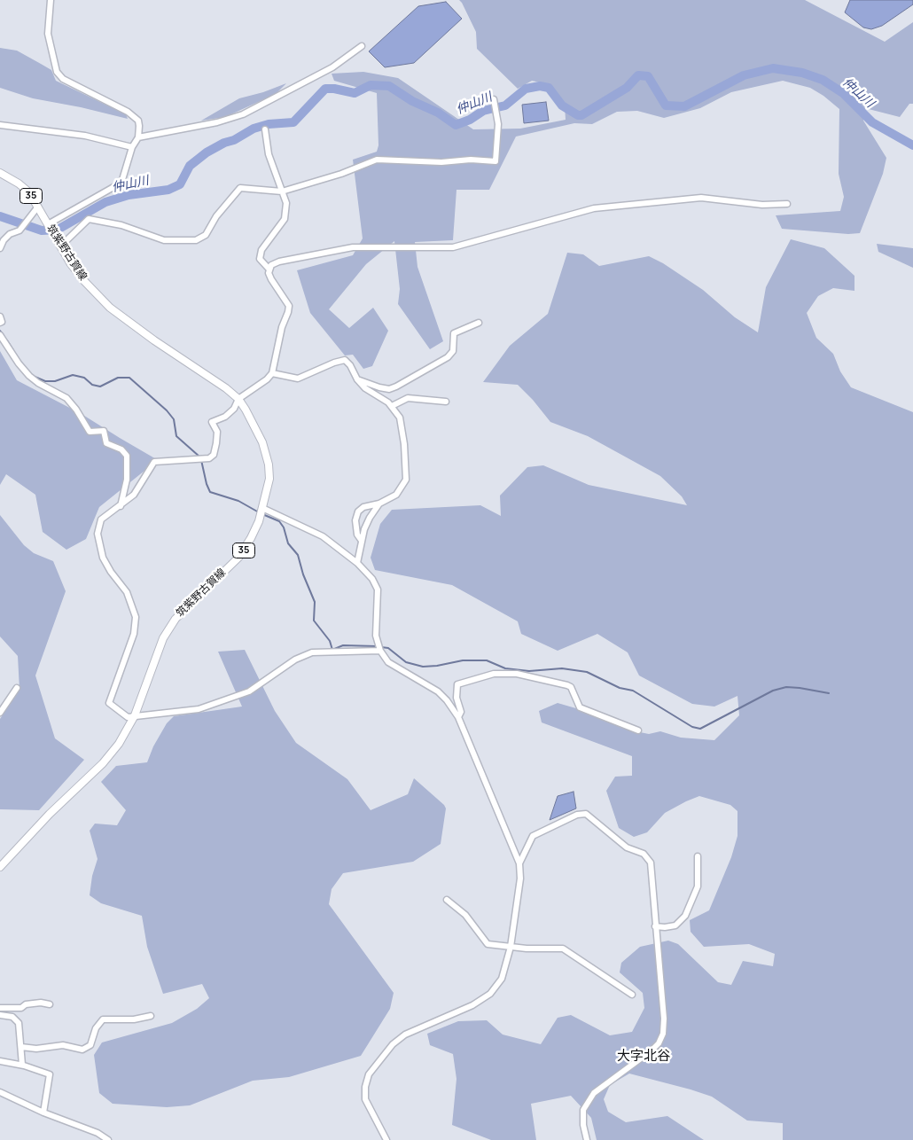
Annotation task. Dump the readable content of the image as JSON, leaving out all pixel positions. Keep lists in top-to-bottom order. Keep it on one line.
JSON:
{"streets":{"main road":["35","筑紫野古賀線"]},"districts":["大字北谷"],"water":["仲山川"]}
